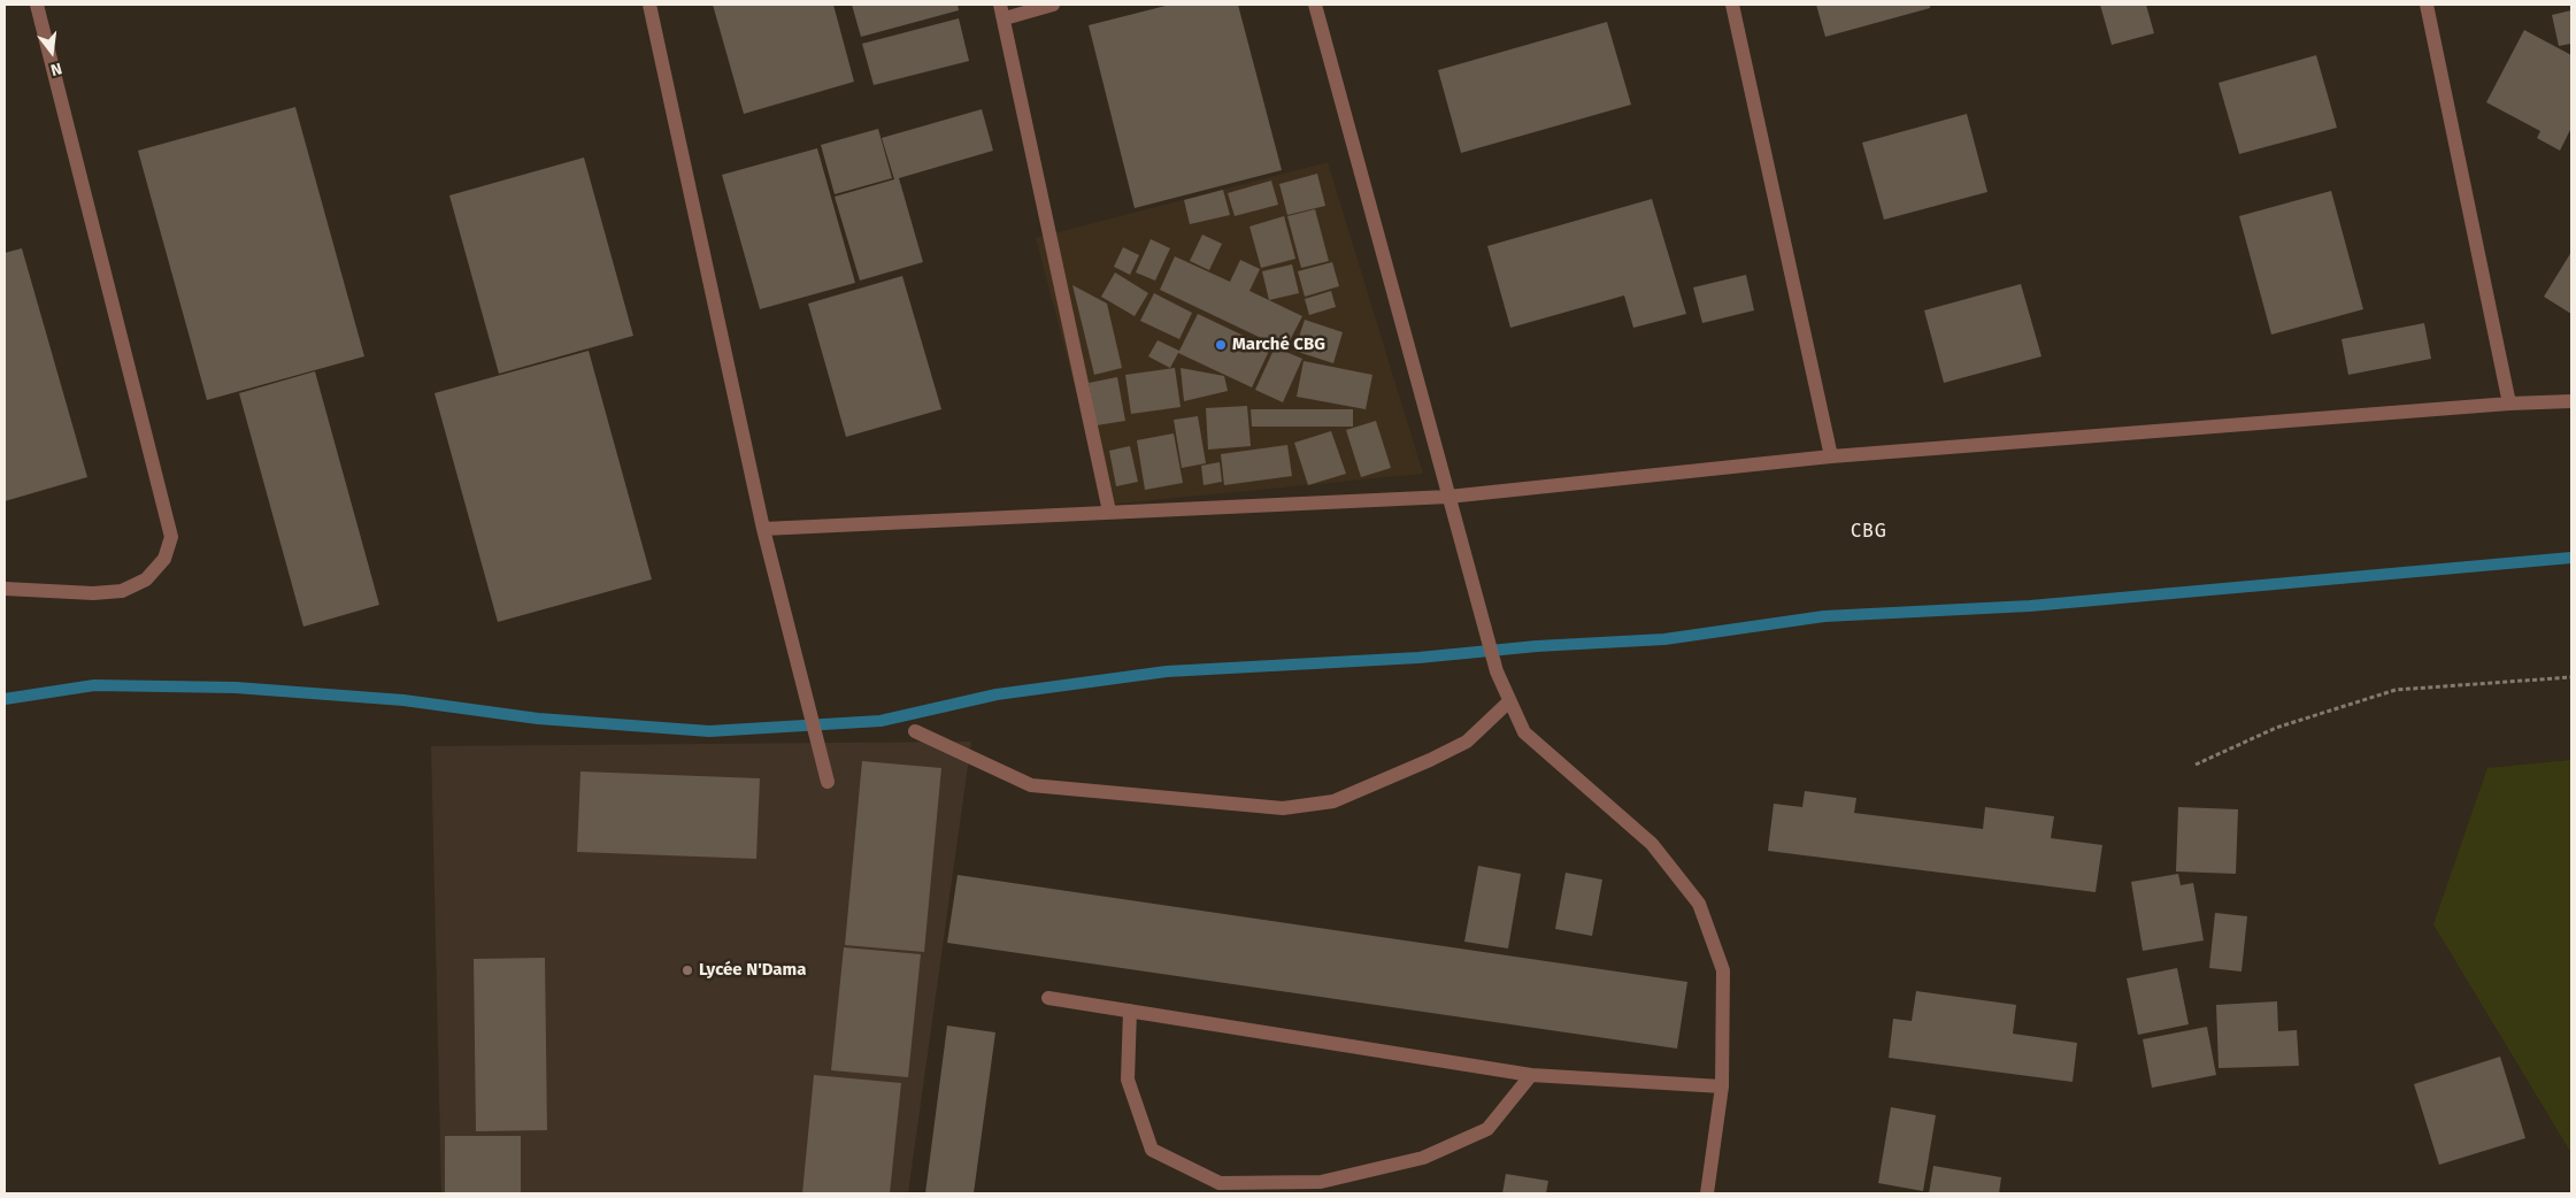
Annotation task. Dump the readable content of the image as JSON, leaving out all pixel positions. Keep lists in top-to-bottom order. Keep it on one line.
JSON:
{"districts":["CBG"],"places":["Marché CBG","Lycée N'Dama"],"north":"bottom"}
